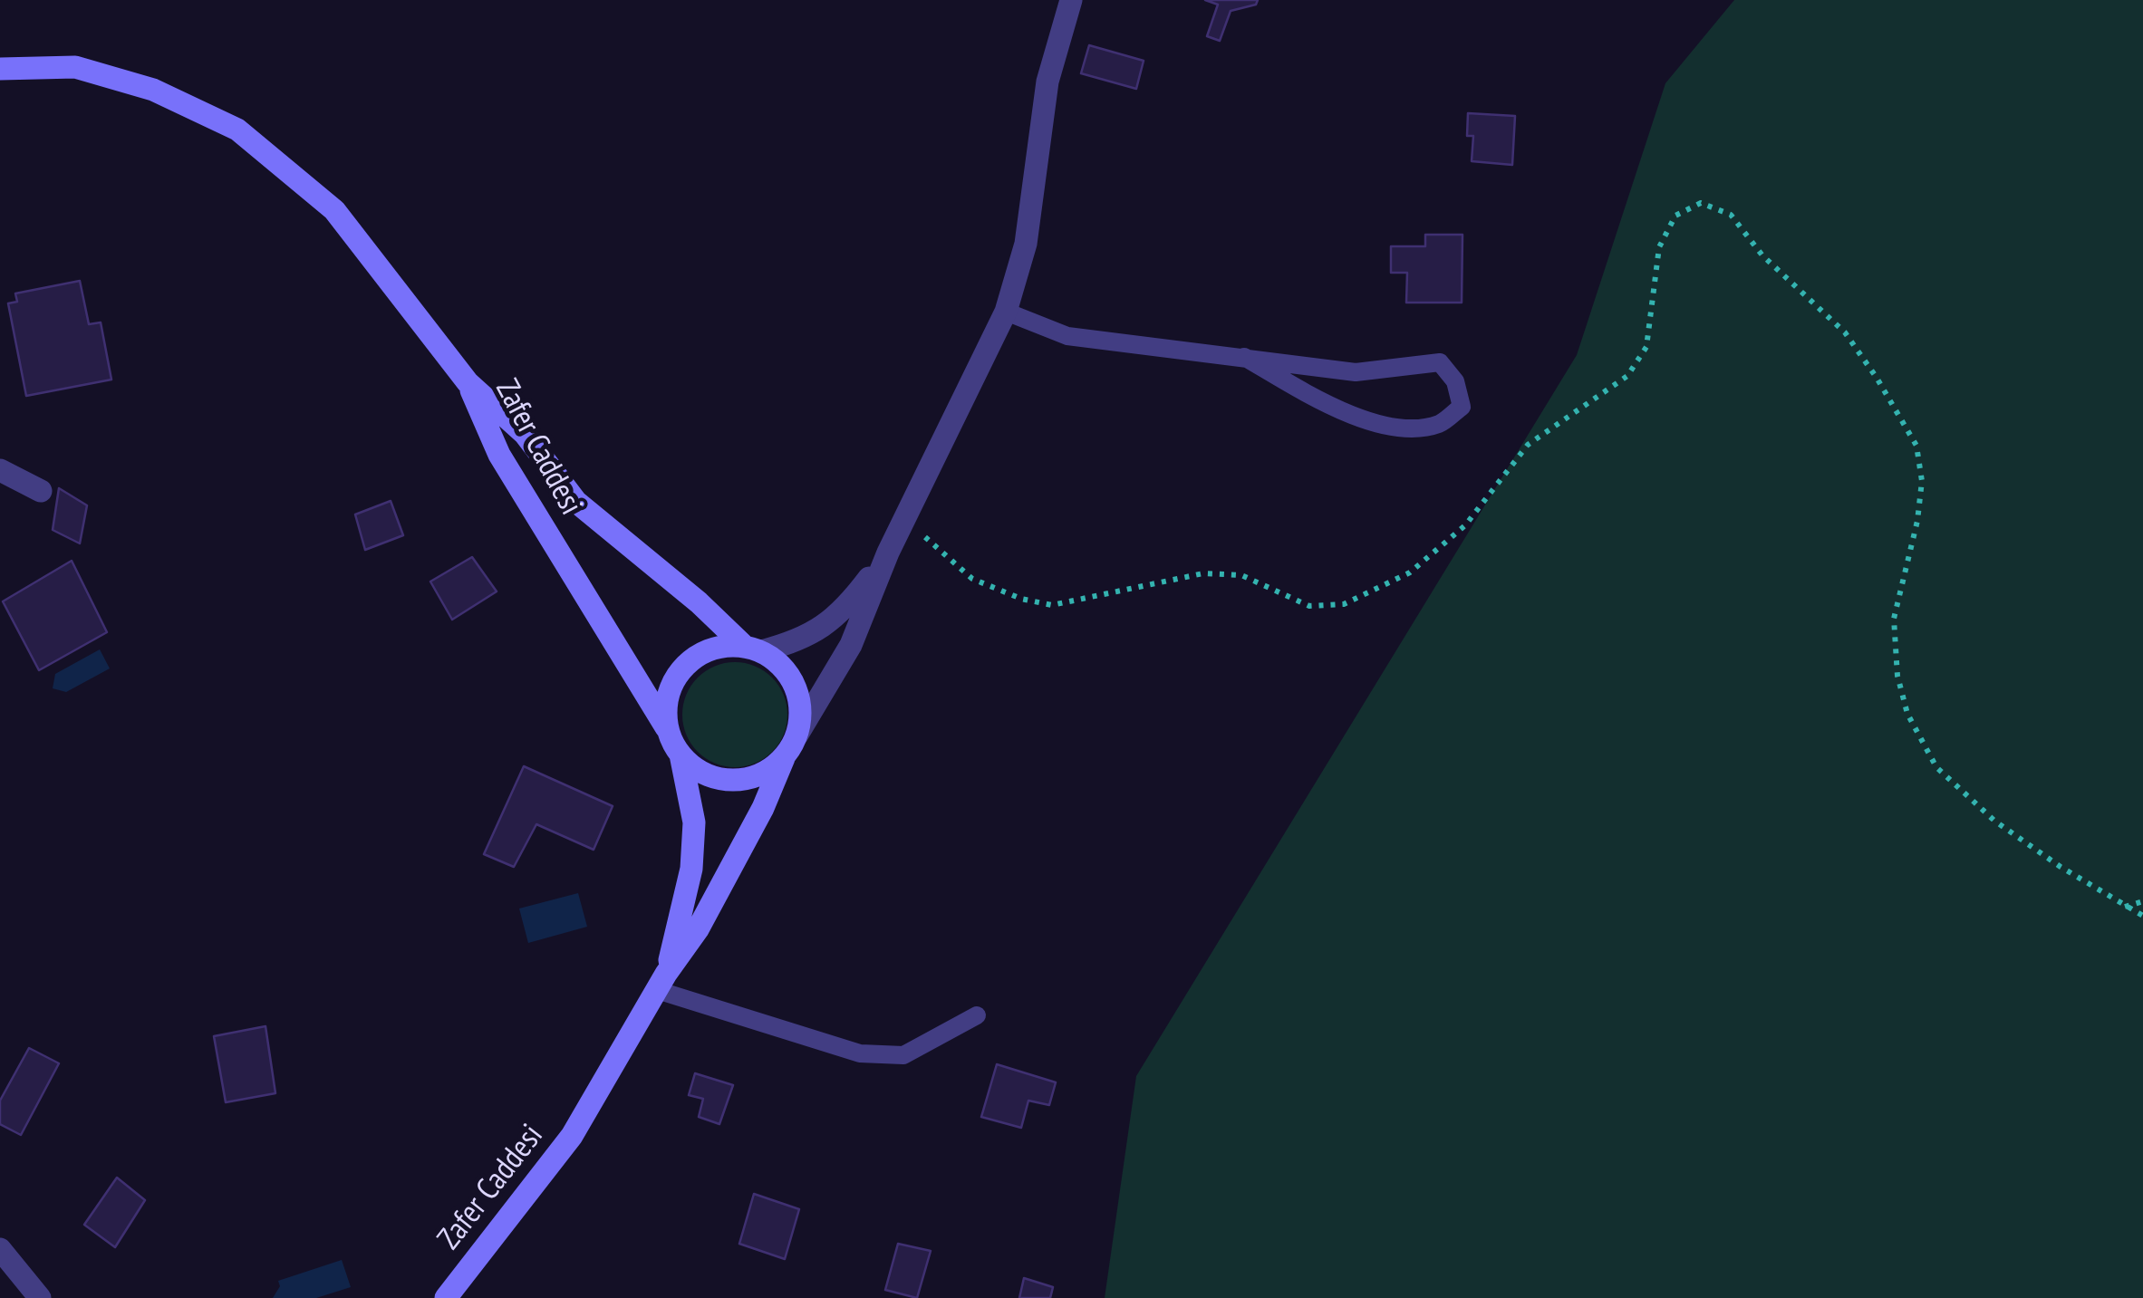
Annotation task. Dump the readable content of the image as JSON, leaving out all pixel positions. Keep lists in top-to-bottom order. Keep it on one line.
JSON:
{"streets":{"street":["Zafer Caddesi"]}}
